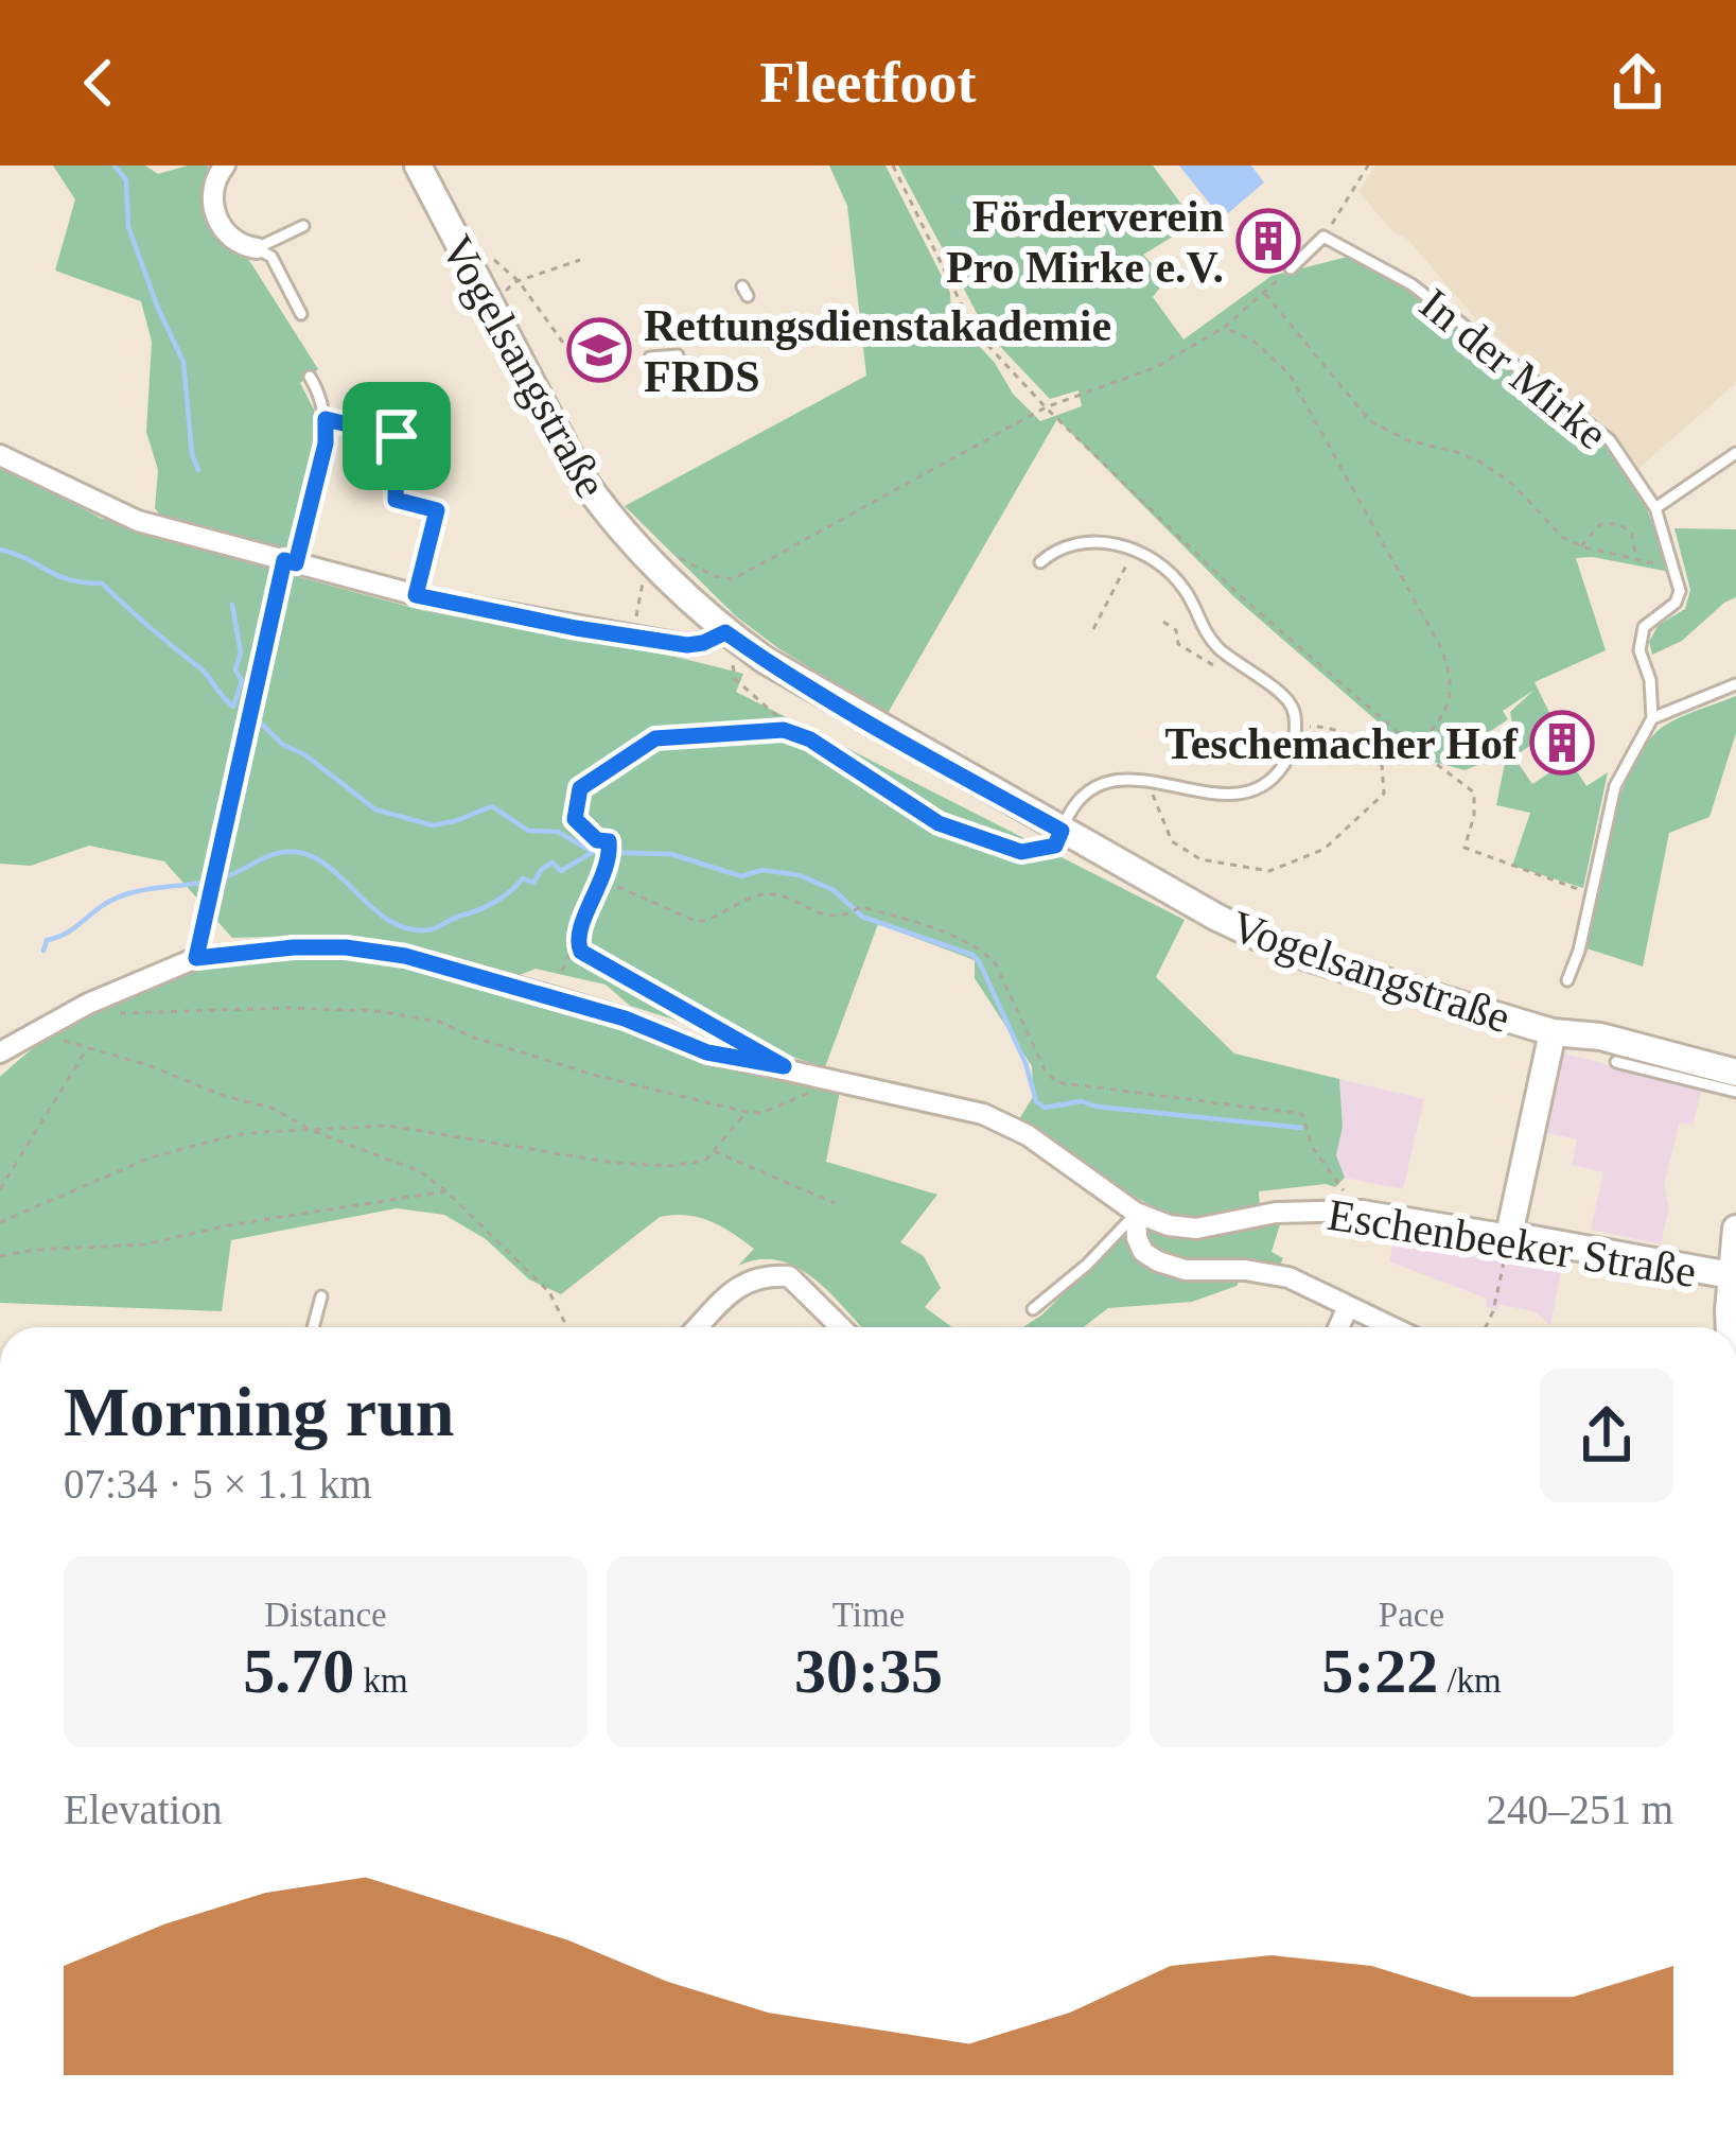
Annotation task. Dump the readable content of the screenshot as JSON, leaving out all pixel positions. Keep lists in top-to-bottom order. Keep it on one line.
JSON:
{"streets":{"street":["Vogelsangstraße","Eschenbeeker Straße"],"lane":["In der Mirke"]},"places":{"building":["Förderverein Pro Mirke e.V.","Teschemacher Hof"],"school or university":["Rettungsdienstakademie FRDS"]},"page":{"header":"Fleetfoot","heading":["Morning run","07:34 · 5 × 1.1 km"],"stats":[["Distance","5.70 km"],["Time","30:35"],["Pace","5:22 /km"]],"chart":["Elevation","240–251 m"]}}
